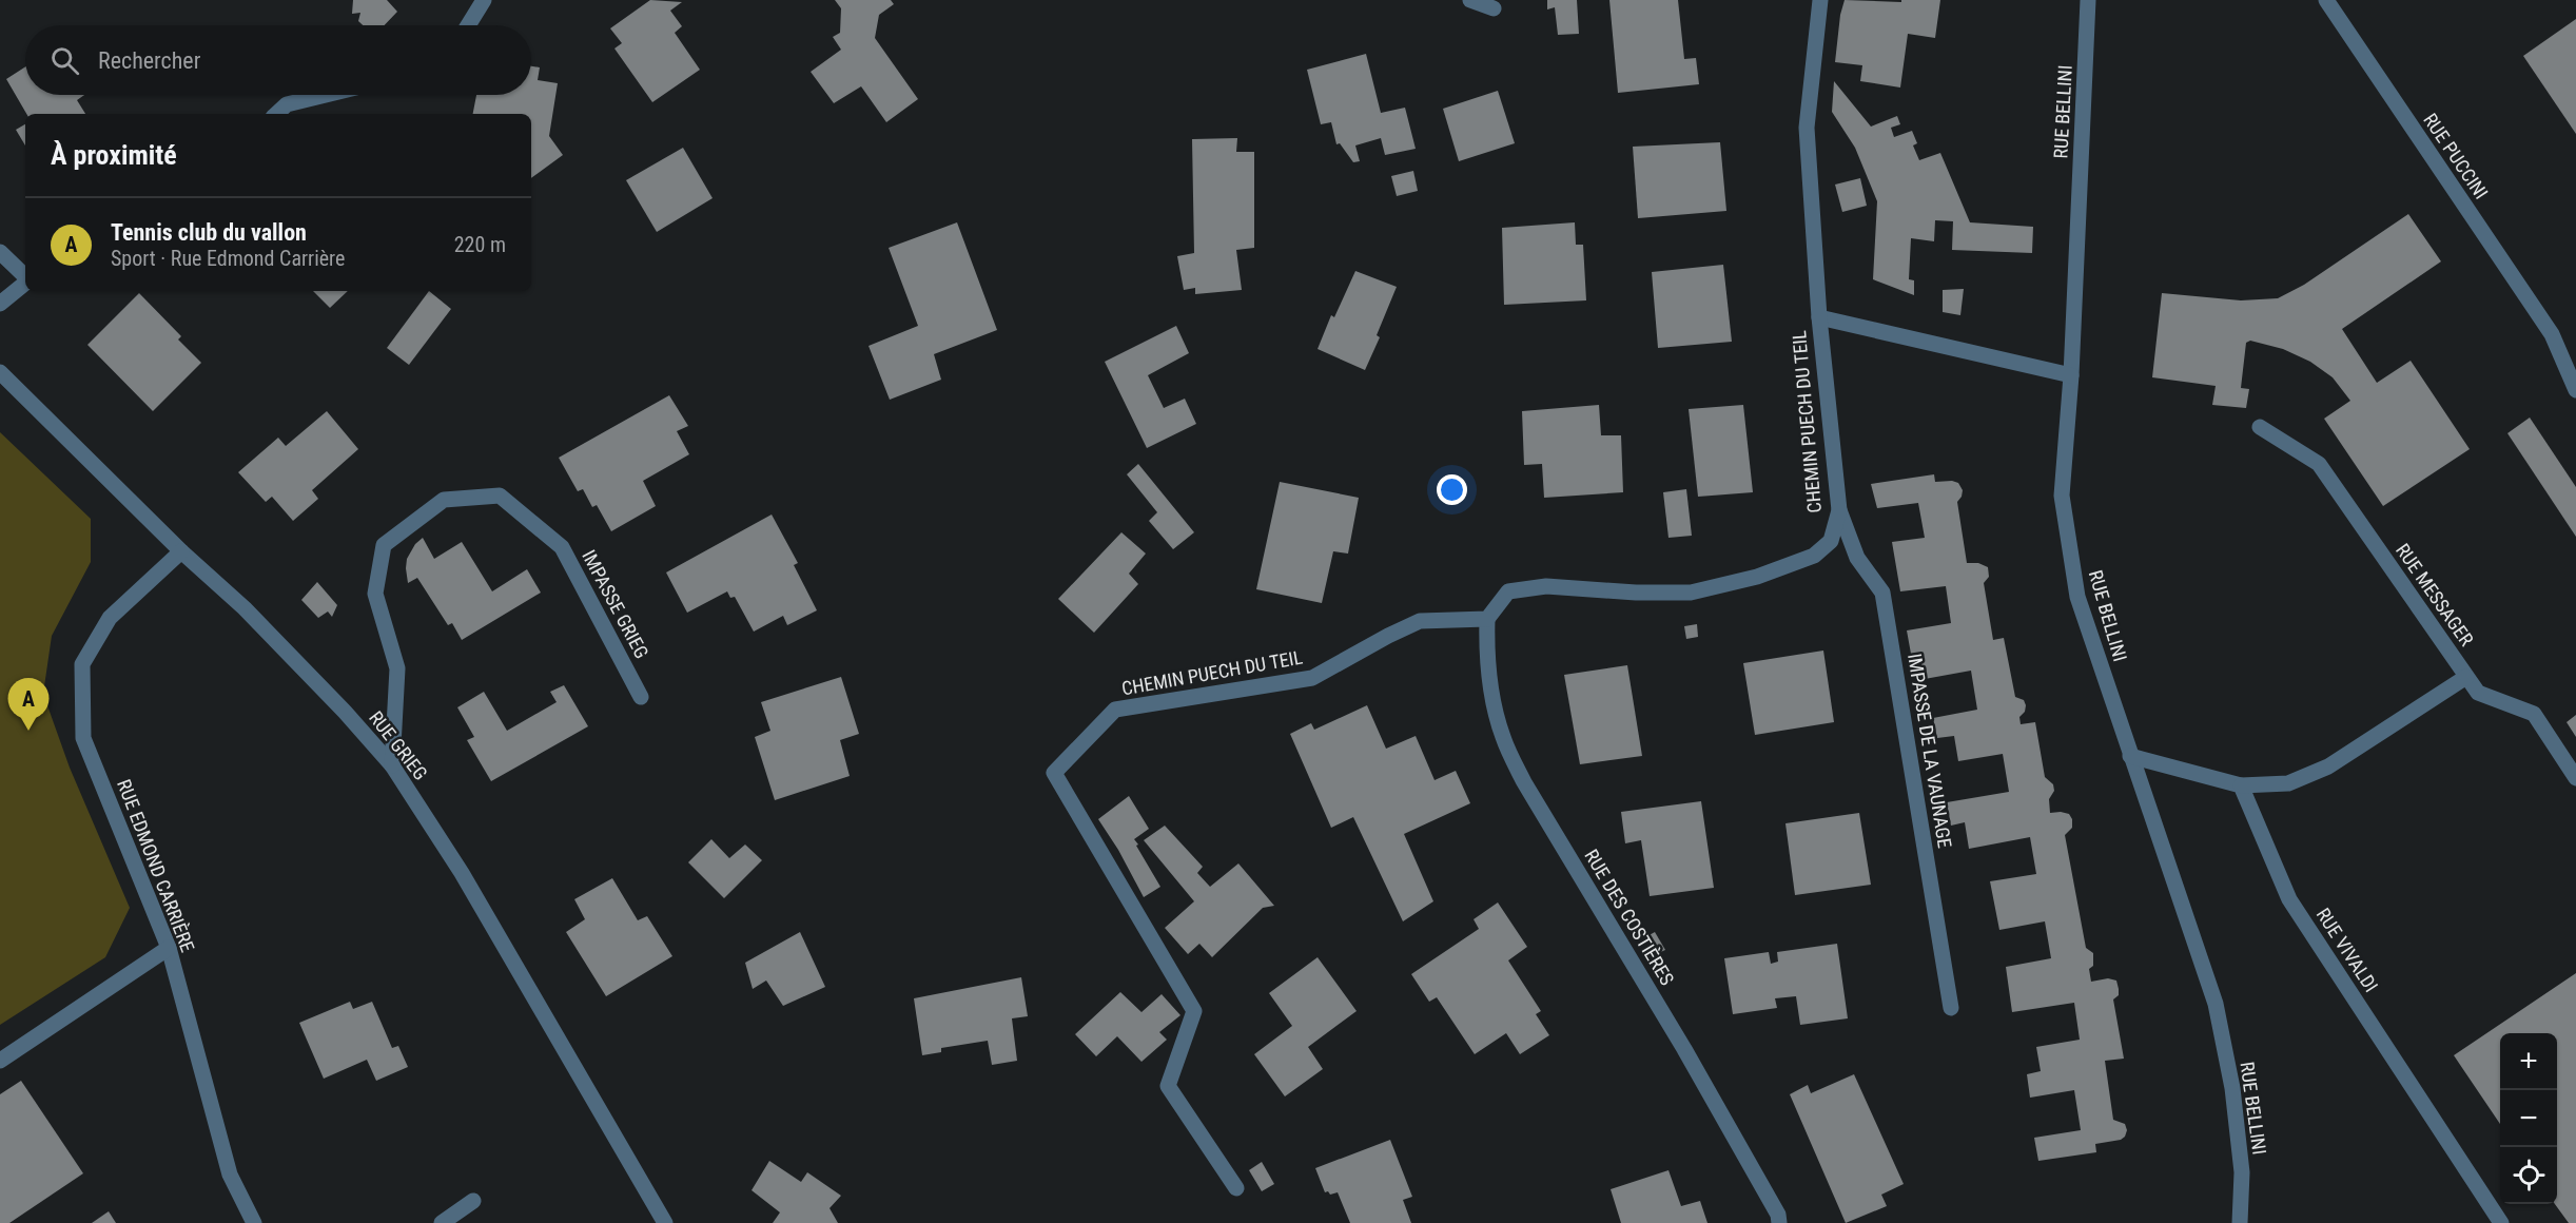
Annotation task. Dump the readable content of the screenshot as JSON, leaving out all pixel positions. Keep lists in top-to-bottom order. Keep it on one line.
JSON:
{"streets":{"street":["RUE BELLINI","RUE PUCCINI","CHEMIN PUECH DU TEIL","RUE MESSAGER","IMPASSE GRIEG","RUE GRIEG","IMPASSE DE LA VAUNAGE","RUE EDMOND CARRIÈRE","RUE DES COSTIÈRES","RUE VIVALDI"]},"crossings":[["CHEMIN PUECH DU TEIL","IMPASSE DE LA VAUNAGE"],["CHEMIN PUECH DU TEIL","RUE DES COSTIÈRES"],["IMPASSE GRIEG","RUE GRIEG"],["RUE GRIEG","RUE EDMOND CARRIÈRE"]],"page":{"search":"Rechercher","heading":"À proximité","list":[{"mark":"A","name":"Tennis club du vallon","note":"Sport · Rue Edmond Carrière","value":"220 m"}],"pins":"A","map_buttons":["+","−"]}}
